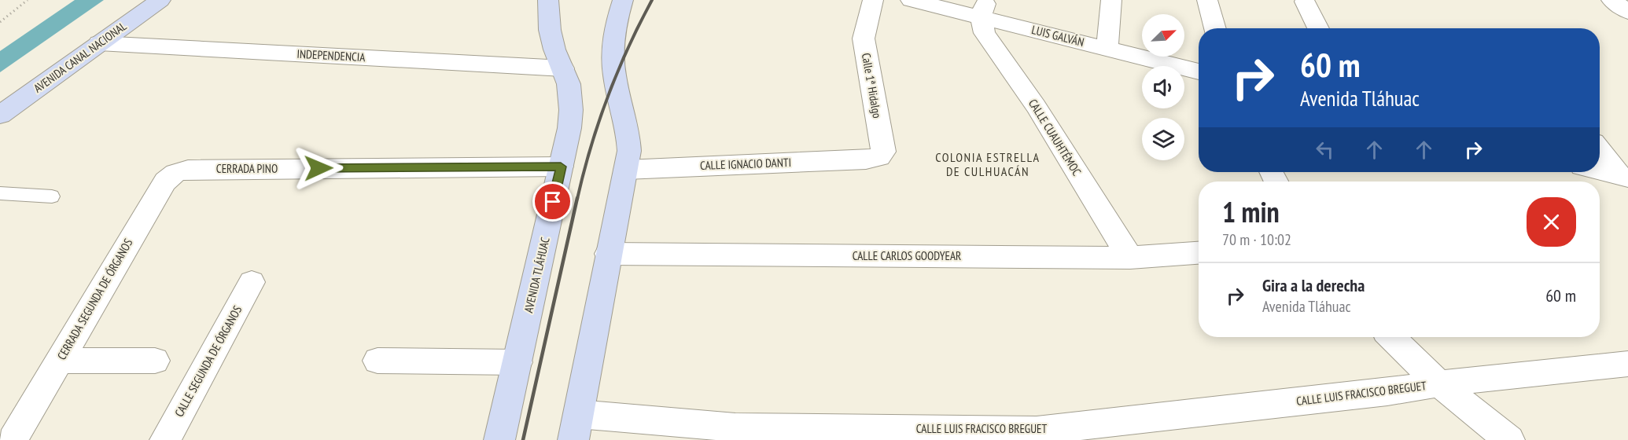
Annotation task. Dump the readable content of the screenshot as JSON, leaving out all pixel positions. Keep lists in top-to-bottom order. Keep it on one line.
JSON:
{"streets":{"main road":["AVENIDA CANAL NACIONAL","AVENIDA TLÁHUAC"],"street":["LUIS GALVÁN","INDEPENDENCIA","Calle 1ª Hidalgo","CALLE CUAUHTÉMOC","CALLE IGNACIO DANTI","CERRADA PINO","CALLE CARLOS GOODYEAR","CERRADA SEGUNDA DE ÓRGANOS","CALLE SEGUNDA DE ÓRGANOS","CALLE LUIS FRACISCO BREGUET"]},"crossings":[["LUIS GALVÁN","CALLE CUAUHTÉMOC"],["INDEPENDENCIA","AVENIDA CANAL NACIONAL"],["INDEPENDENCIA","AVENIDA TLÁHUAC"],["Calle 1ª Hidalgo","CALLE IGNACIO DANTI"],["CALLE CUAUHTÉMOC","CALLE CARLOS GOODYEAR"],["CERRADA PINO","AVENIDA TLÁHUAC"],["CERRADA PINO","CERRADA SEGUNDA DE ÓRGANOS"]],"districts":["COLONIA ESTRELLA DE CULHUACÁN"],"north":"top right","page":{"turn":["60 m","Avenida Tláhuac"],"heading":["1 min","70 m · 10:02"],"list":[{"name":"Gira a la derecha","note":"Avenida Tláhuac","value":"60 m"}]}}
